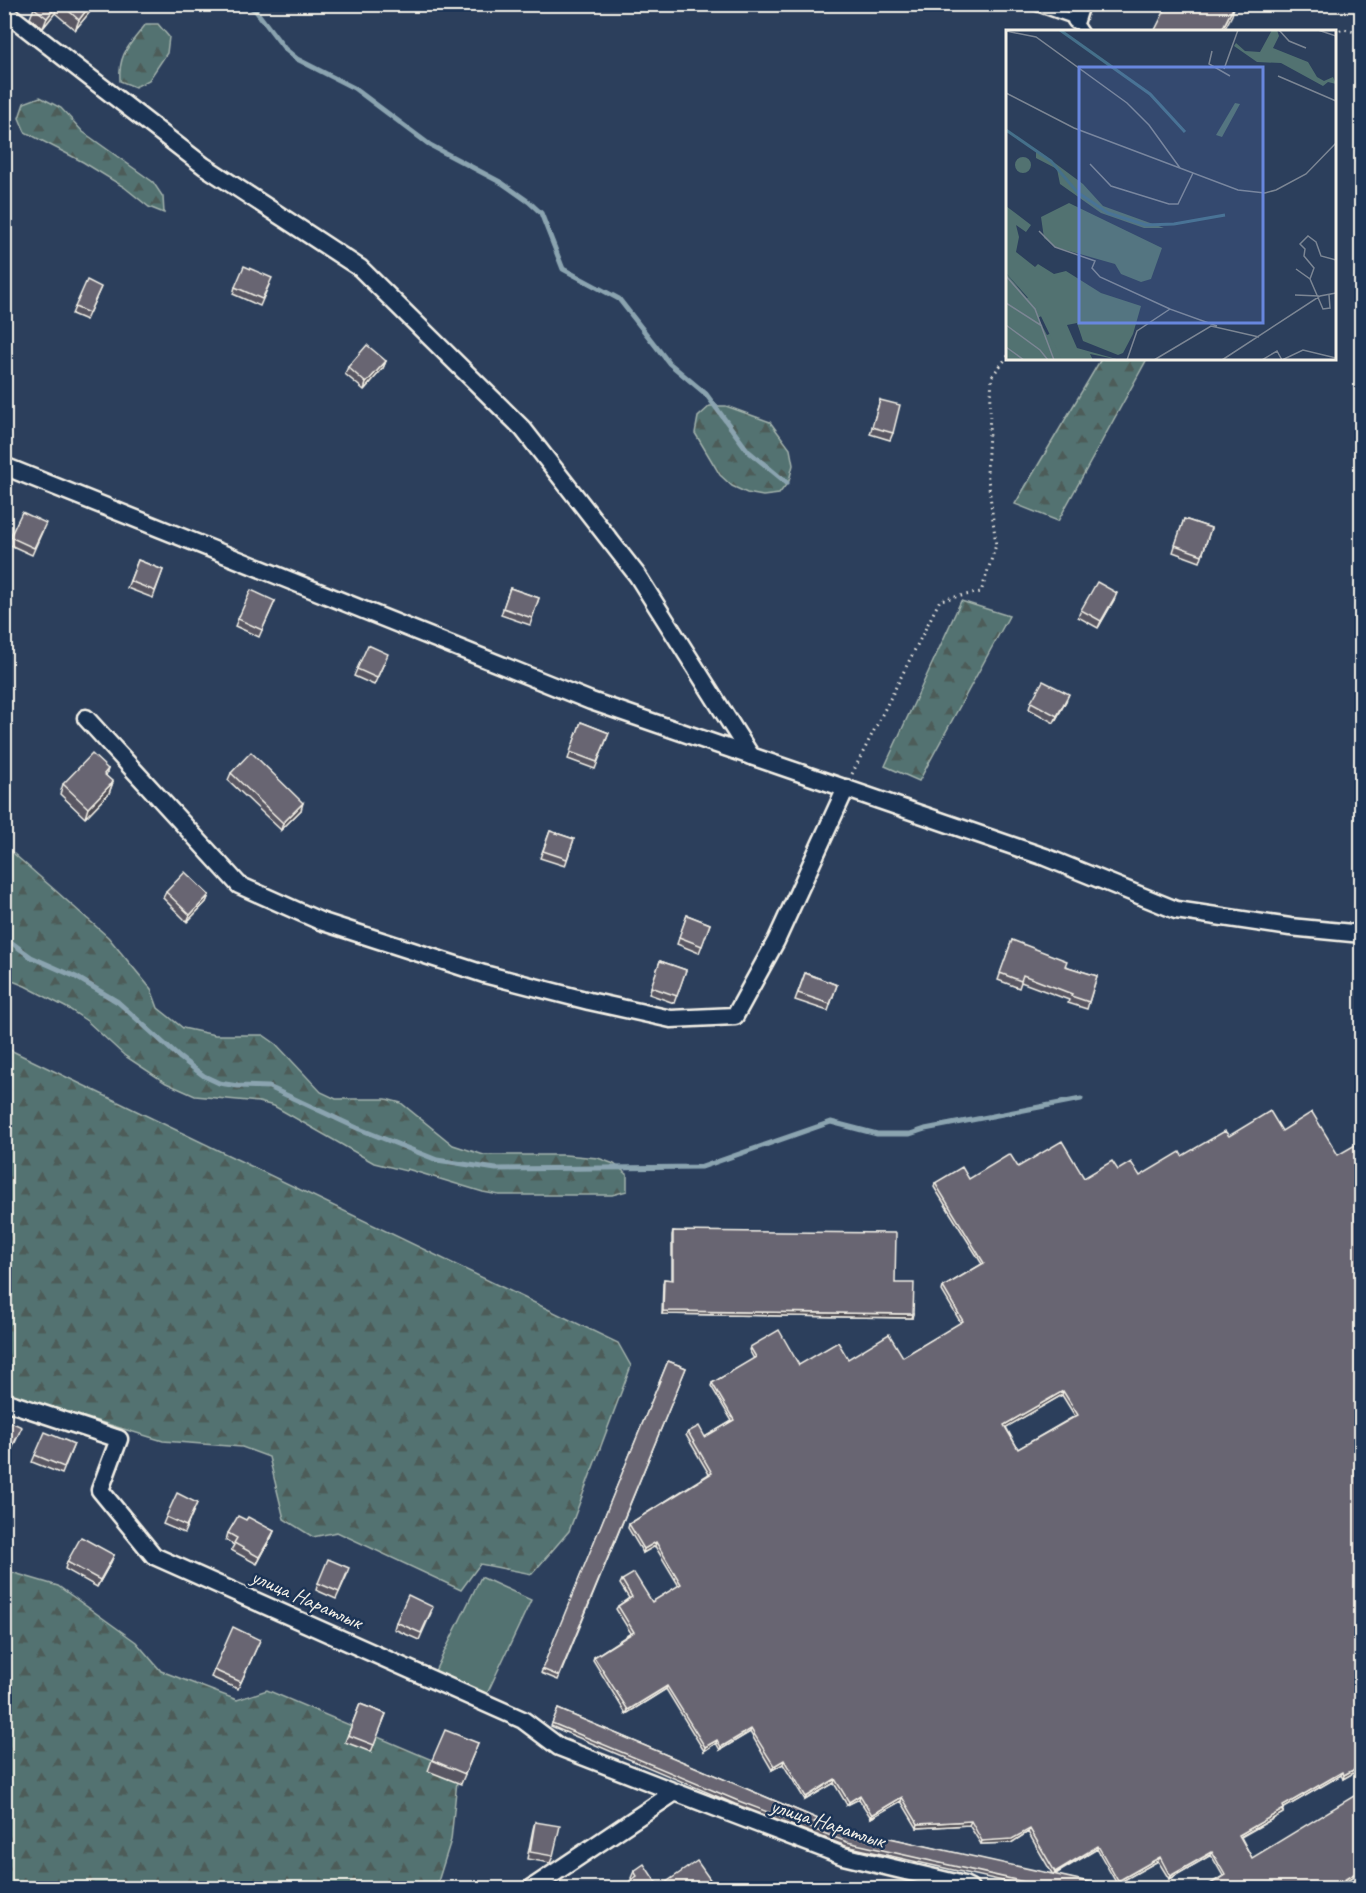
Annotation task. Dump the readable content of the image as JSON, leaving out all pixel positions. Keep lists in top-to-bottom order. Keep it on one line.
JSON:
{"streets":{"street":["улица Наратлык"]}}
